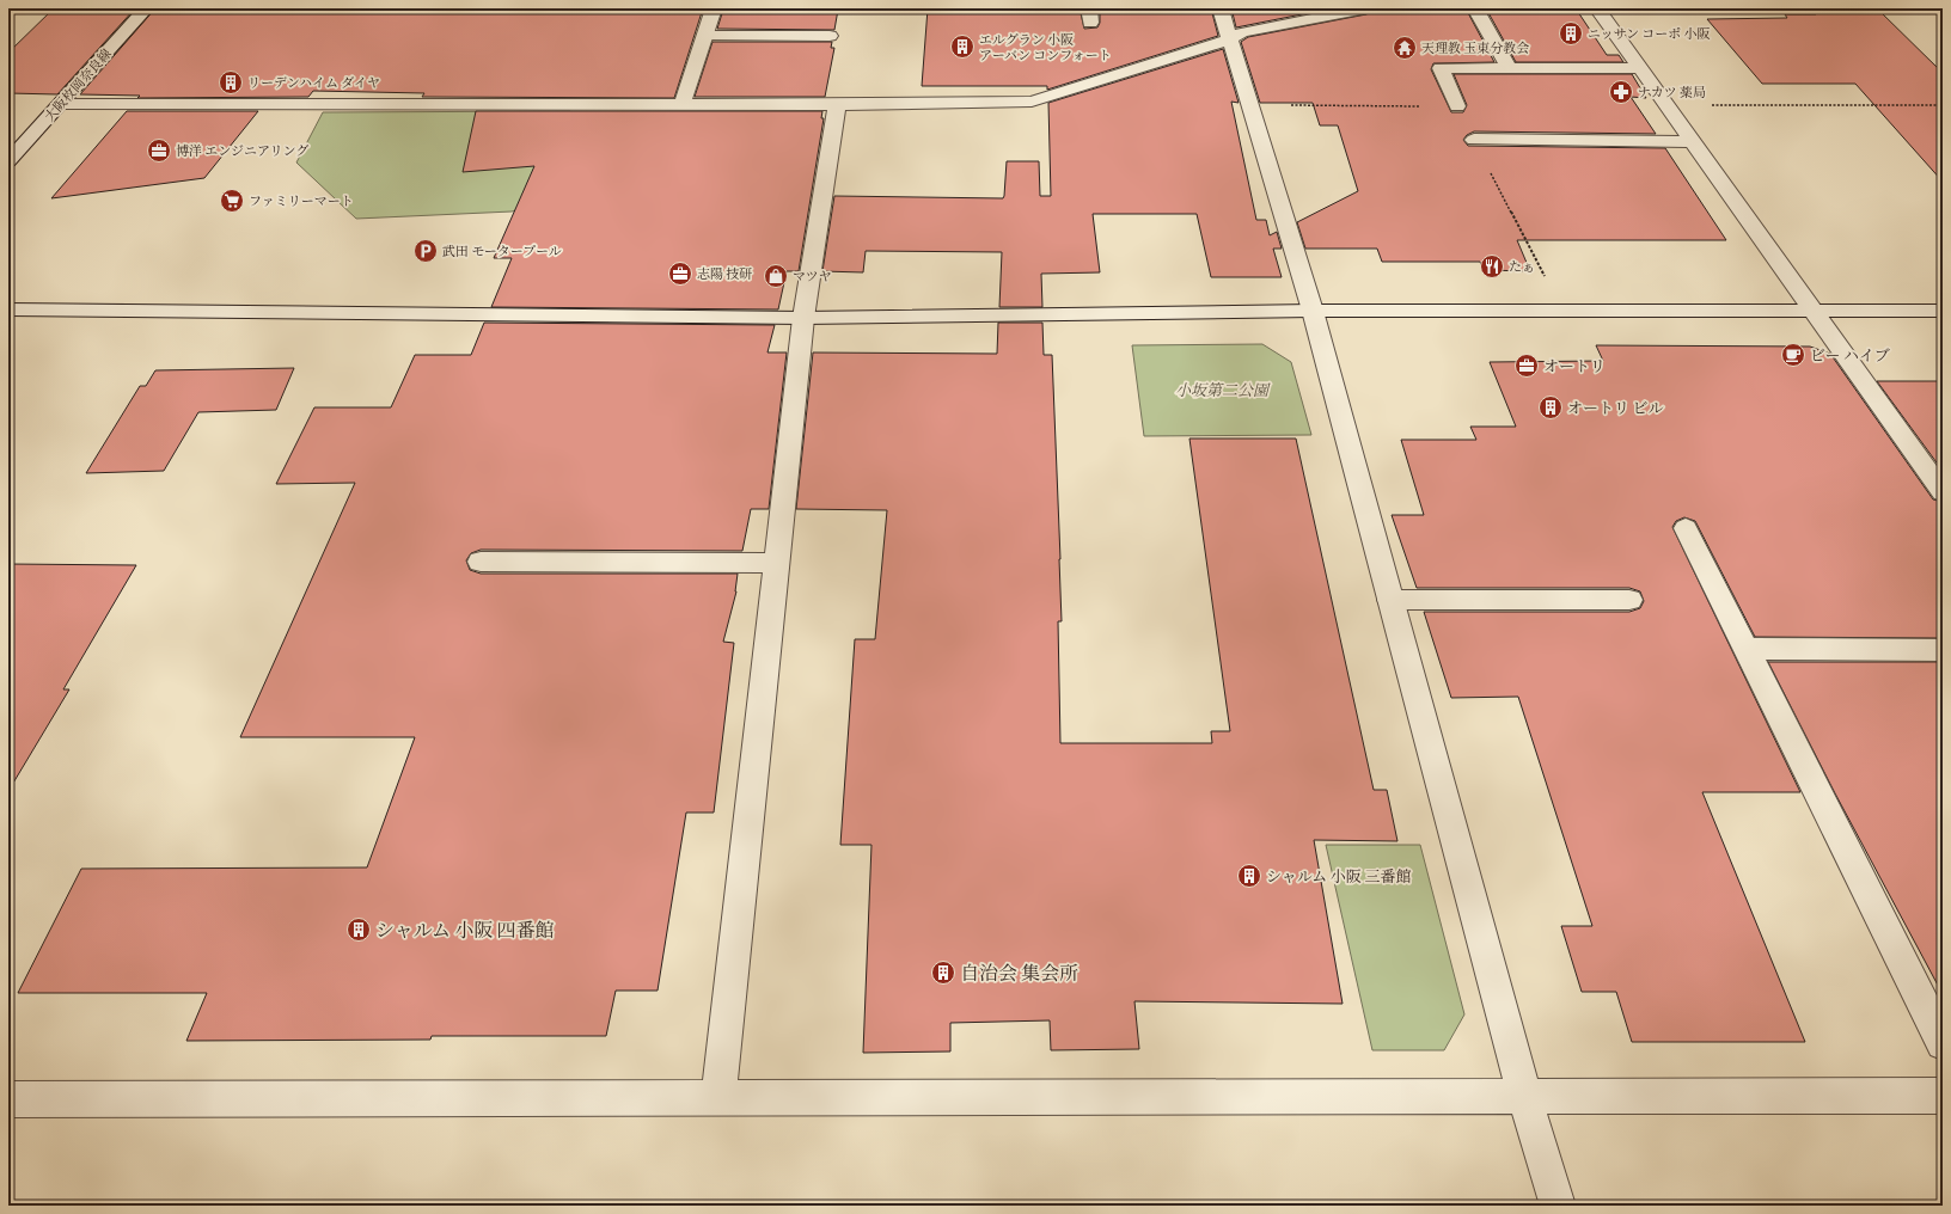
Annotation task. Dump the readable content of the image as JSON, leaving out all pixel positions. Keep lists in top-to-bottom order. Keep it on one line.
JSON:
{"streets":{"street":["大阪枚岡奈良線"]},"parks":["小坂第二公園"],"places":{"building":["ニッサン コーポ 小阪","エルグラン 小阪 アーバン コンフォート","リーデンハイム ダイヤ","オートリ ビル","シャルム 小阪 三番館","シャルム 小阪 四番館","自治会 集会所"],"temple":["天理教 玉東分教会"],"pharmacy":["ナカツ 薬局"],"office":["博洋 エンジニアリング","志陽 技研","オートリ"],"supermarket":["ファミリーマート"],"parking":["武田 モータープール"],"restaurant":["たぁ"],"shop":["マツヤ"],"cafe":["ビー ハイブ"]}}
